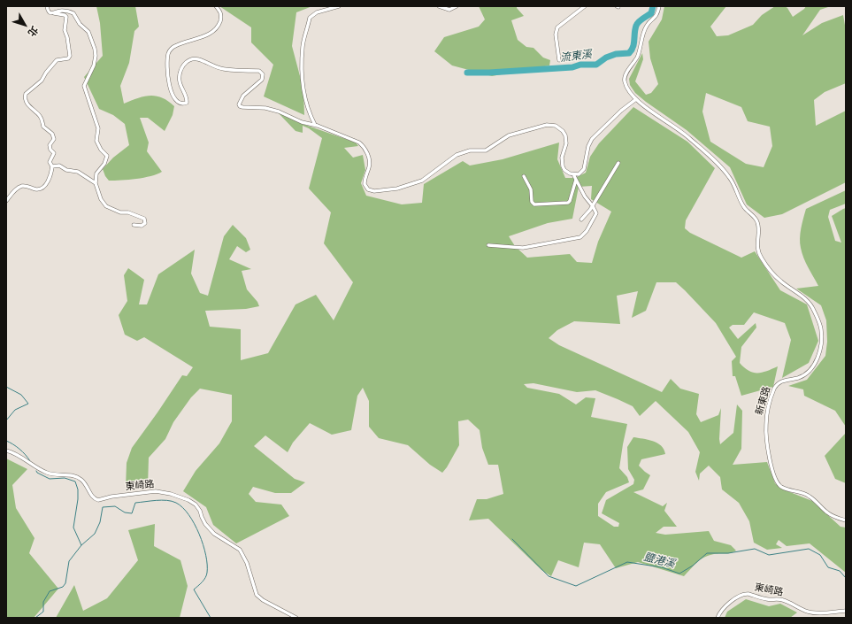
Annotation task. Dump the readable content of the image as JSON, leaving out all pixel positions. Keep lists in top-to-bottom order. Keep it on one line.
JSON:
{"streets":{"street":["新東路","東崎路"]},"water":["流東溪","鹽港溪"],"north":"bottom right"}
